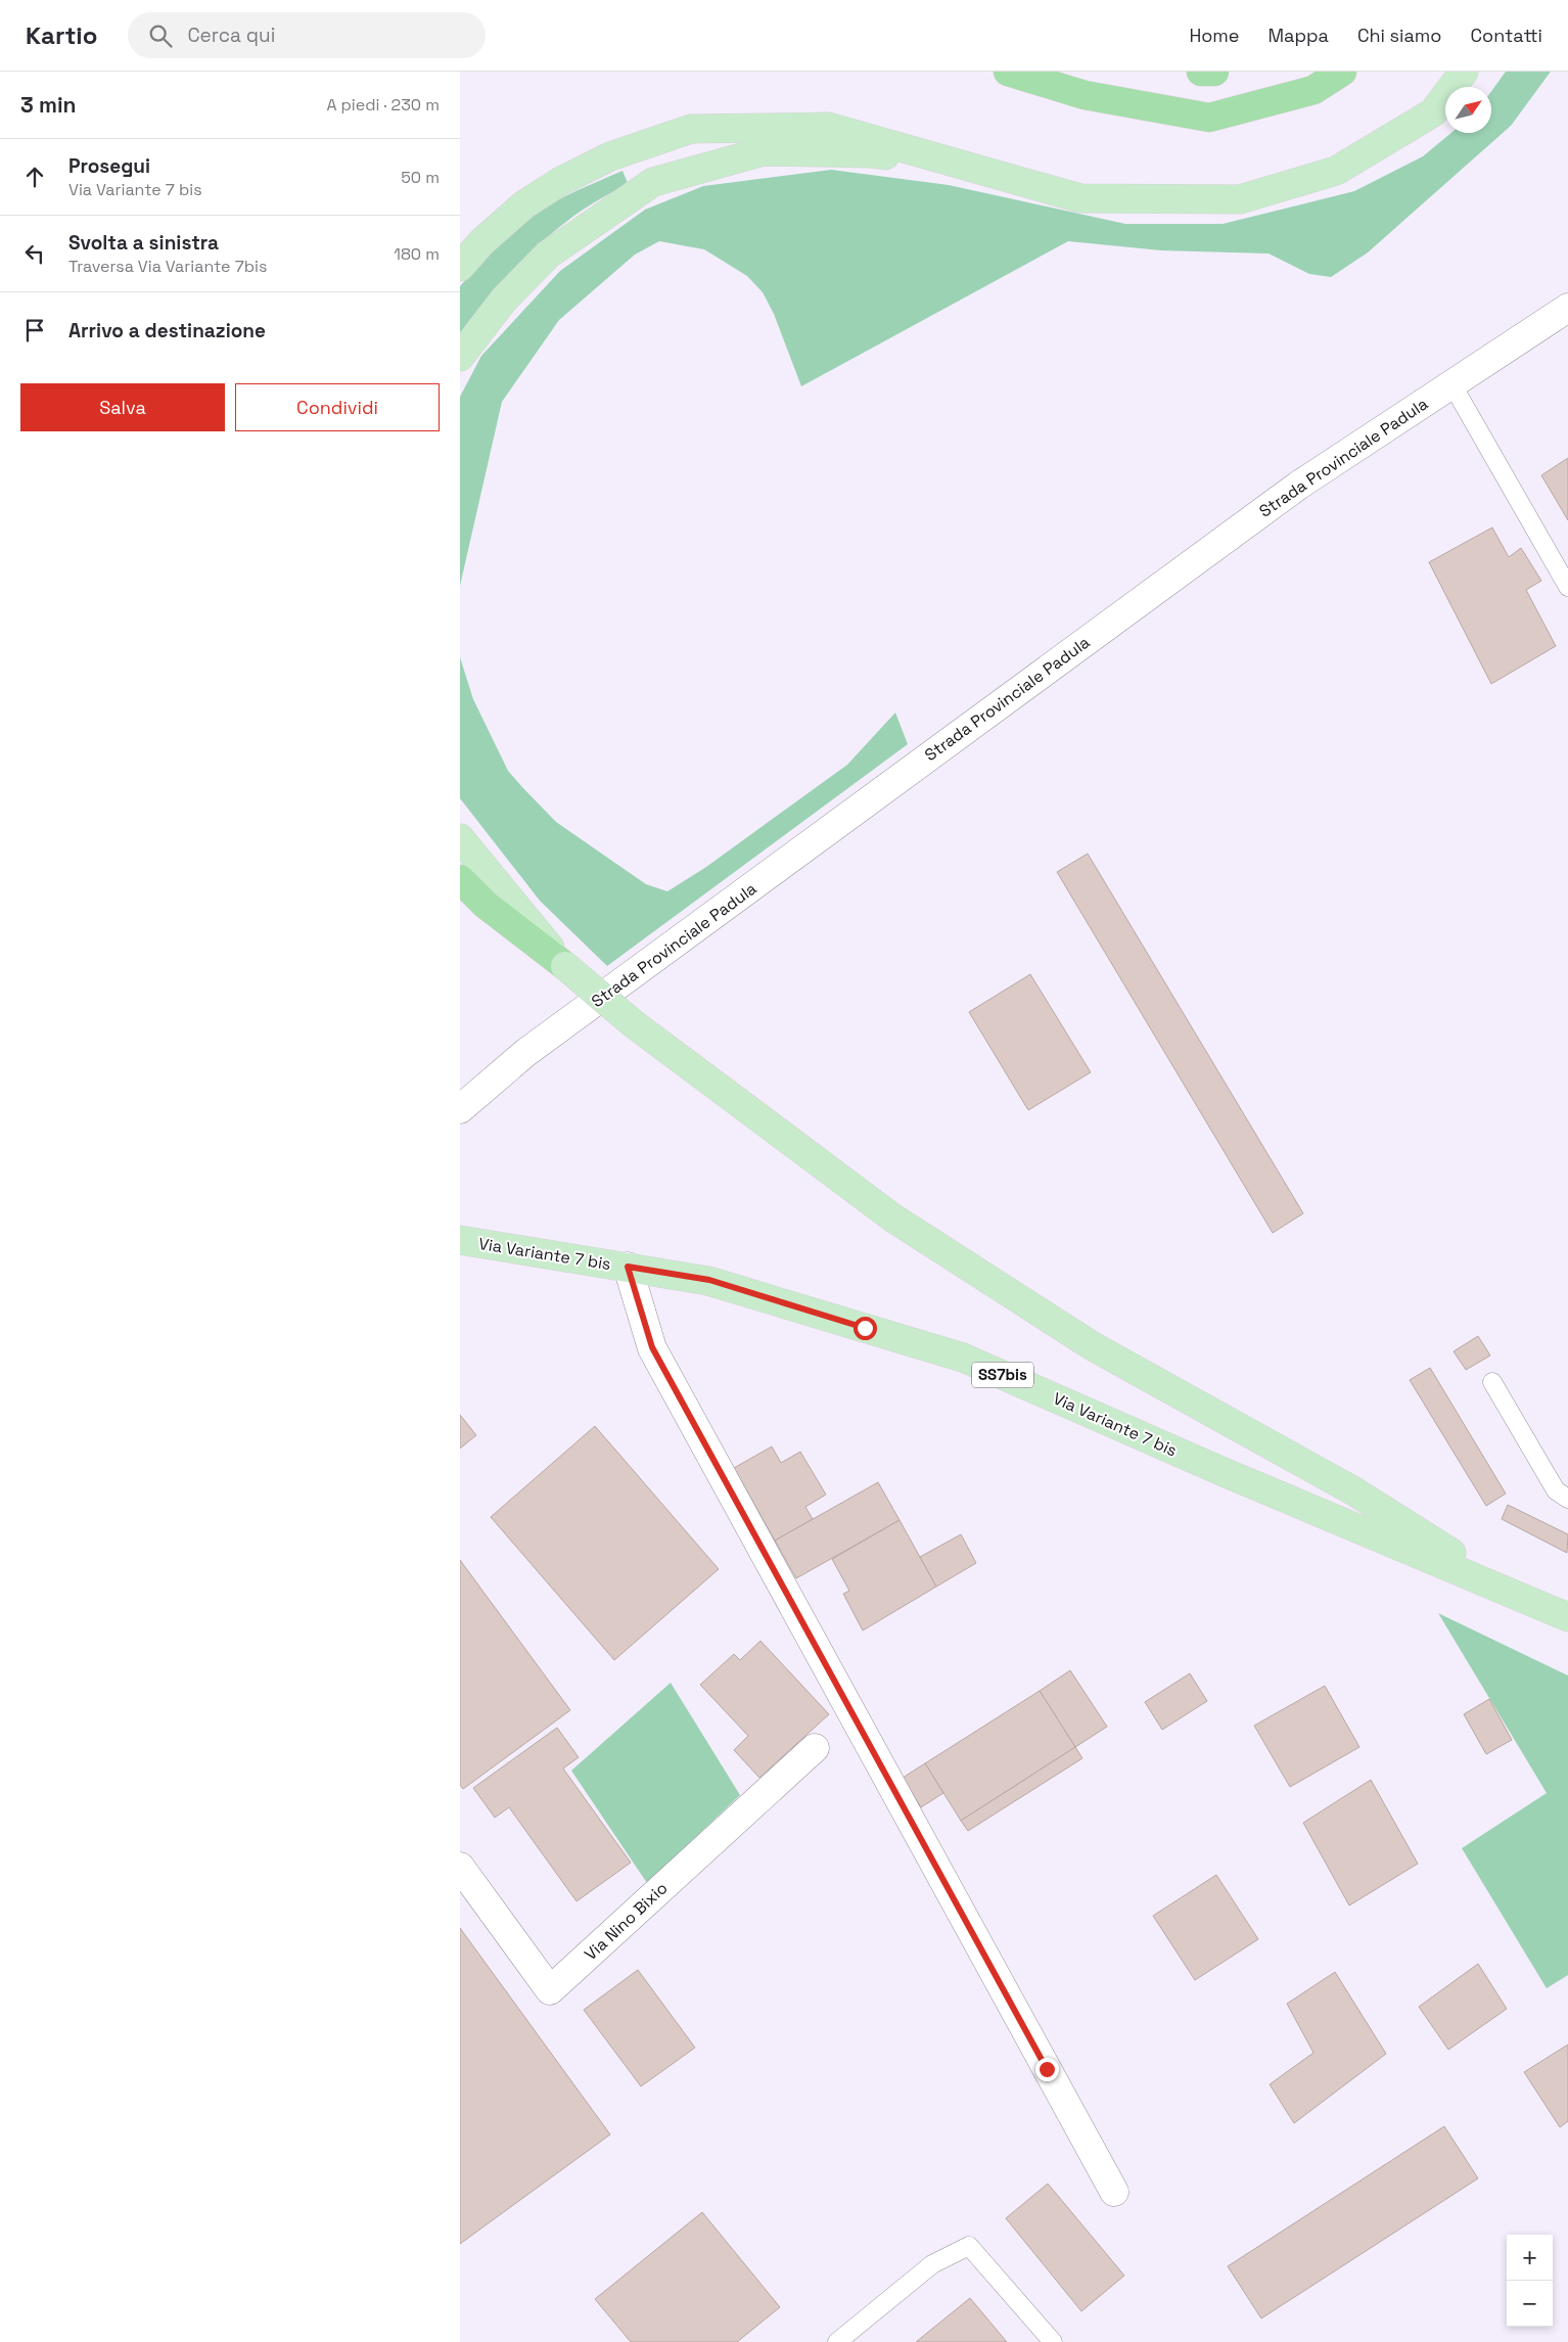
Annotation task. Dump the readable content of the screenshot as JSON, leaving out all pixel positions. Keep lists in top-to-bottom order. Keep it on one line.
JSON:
{"streets":{"main road":["Via Variante 7 bis","SS7bis"],"street":["Strada Provinciale Padula","Via Nino Bixio"]},"crossings":[["Via Variante 7 bis","SS7bis"]],"north":"top right","page":{"header":"Kartio","search":"Cerca qui","nav":["Home","Mappa","Chi siamo","Contatti"],"heading":["3 min","A piedi · 230 m"],"list":[["Prosegui","Via Variante 7 bis","50 m"],["Svolta a sinistra","Traversa Via Variante 7bis","180 m"],"Arrivo a destinazione"],"buttons":["Salva","Condividi"],"map_buttons":["+","−"]}}
